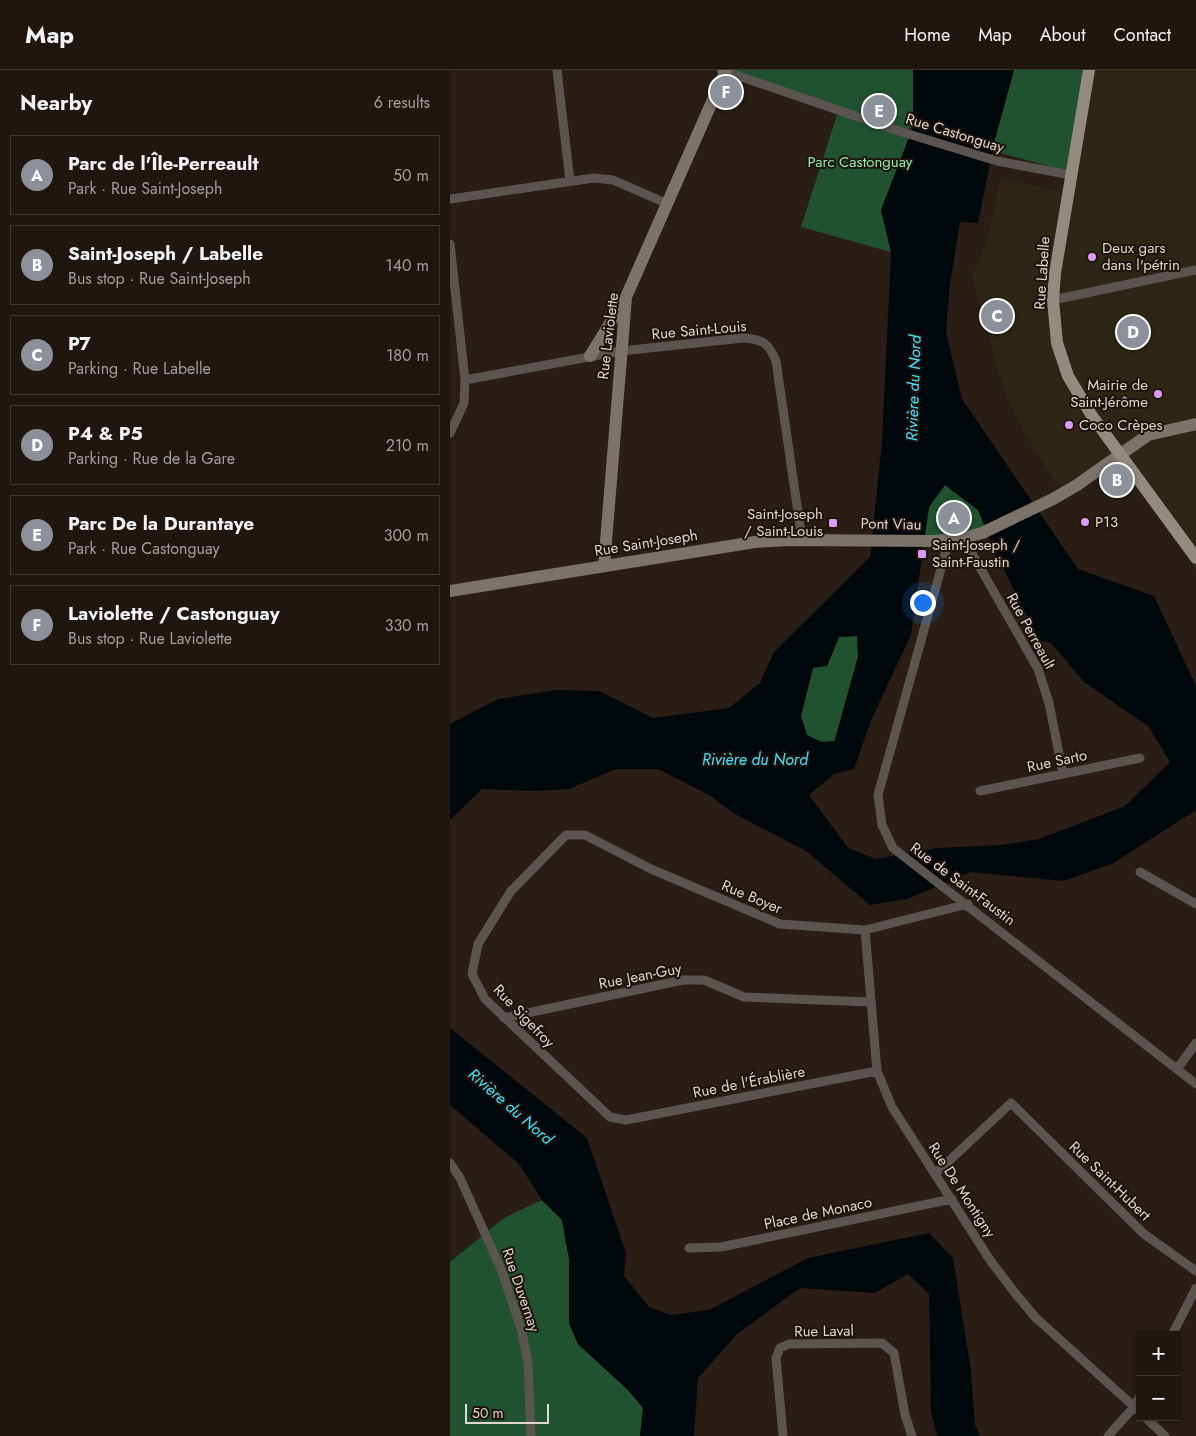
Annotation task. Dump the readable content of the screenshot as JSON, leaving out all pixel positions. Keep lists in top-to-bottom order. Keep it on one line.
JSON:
{"streets":{"main road":["Rue Labelle"],"street":["Rue Castonguay","Rue Saint-Louis","Rue Laviolette","Pont Viau","Rue Saint-Joseph","Rue Perreault","Rue Sarto","Rue de Saint-Faustin","Rue Boyer","Rue Jean-Guy","Rue Sigefroy","Rue de l'Érablière","Rue Saint-Hubert","Rue De Montigny","Place de Monaco","Rue Duvernay","Rue Laval"]},"crossings":[["Rue Castonguay","Rue Labelle"],["Rue Castonguay","Rue Laviolette"],["Rue Saint-Louis","Rue Laviolette"],["Rue Saint-Louis","Rue Saint-Joseph"],["Rue Laviolette","Rue Saint-Joseph"],["Pont Viau","Rue Saint-Joseph"],["Pont Viau","Rue de Saint-Faustin"],["Rue Perreault","Rue Sarto"],["Rue de Saint-Faustin","Rue Boyer"],["Rue Boyer","Rue Sigefroy"],["Rue Boyer","Rue De Montigny"],["Rue Jean-Guy","Rue Sigefroy"],["Rue Jean-Guy","Rue De Montigny"],["Rue Sigefroy","Rue de l'Érablière"],["Rue de l'Érablière","Rue De Montigny"],["Rue Saint-Hubert","Rue De Montigny"],["Rue De Montigny","Place de Monaco"]],"water":["Rivière du Nord"],"parks":["Parc Castonguay"],"places":{"other":["Deux gars dans l'pétrin","Mairie de Saint-Jérôme","Coco Crèpes","P13"],"transit":["Saint-Joseph / Saint-Louis","Saint-Joseph / Saint-Faustin"]},"scale_bar":"50 m","page":{"header":"Map","nav":["Home","Map","About","Contact"],"heading":["Nearby","6 results"],"pins":["F","E","C","D","B","A"],"list":[{"mark":"A","name":"Parc de l'Île-Perreault","note":"Park · Rue Saint-Joseph","value":"50 m"},{"mark":"B","name":"Saint-Joseph / Labelle","note":"Bus stop · Rue Saint-Joseph","value":"140 m"},{"mark":"C","name":"P7","note":"Parking · Rue Labelle","value":"180 m"},{"mark":"D","name":"P4 & P5","note":"Parking · Rue de la Gare","value":"210 m"},{"mark":"E","name":"Parc De la Durantaye","note":"Park · Rue Castonguay","value":"300 m"},{"mark":"F","name":"Laviolette / Castonguay","note":"Bus stop · Rue Laviolette","value":"330 m"}],"map_buttons":["+","−"],"scale":"50 m"}}
